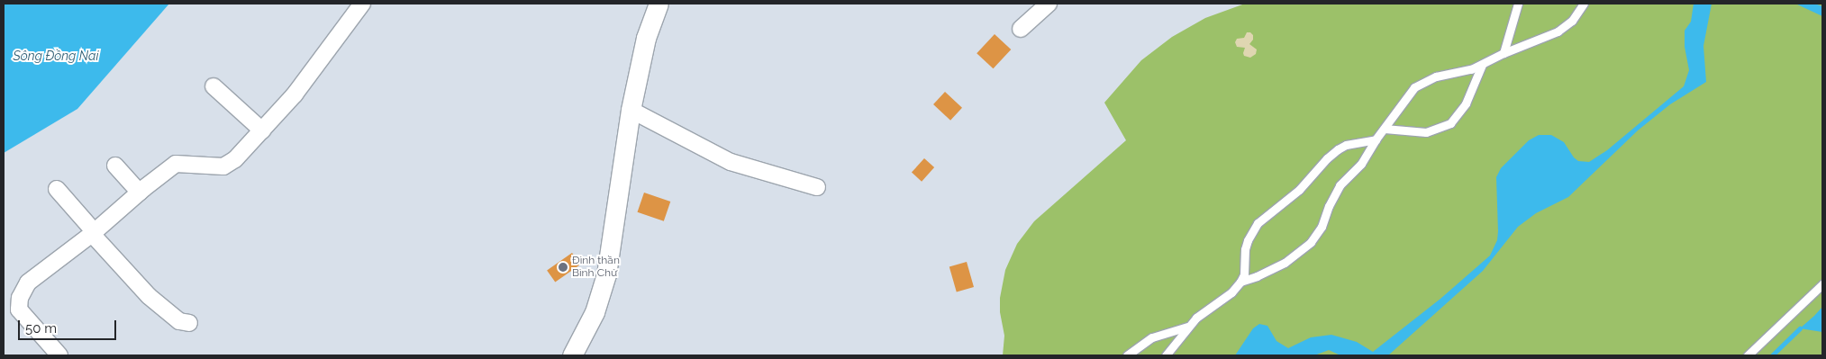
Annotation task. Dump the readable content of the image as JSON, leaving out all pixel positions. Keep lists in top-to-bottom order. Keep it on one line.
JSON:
{"water":["Sông Đồng Nai"],"places":["Đình thần Bình Chử"],"scale_bar":"50 m"}
